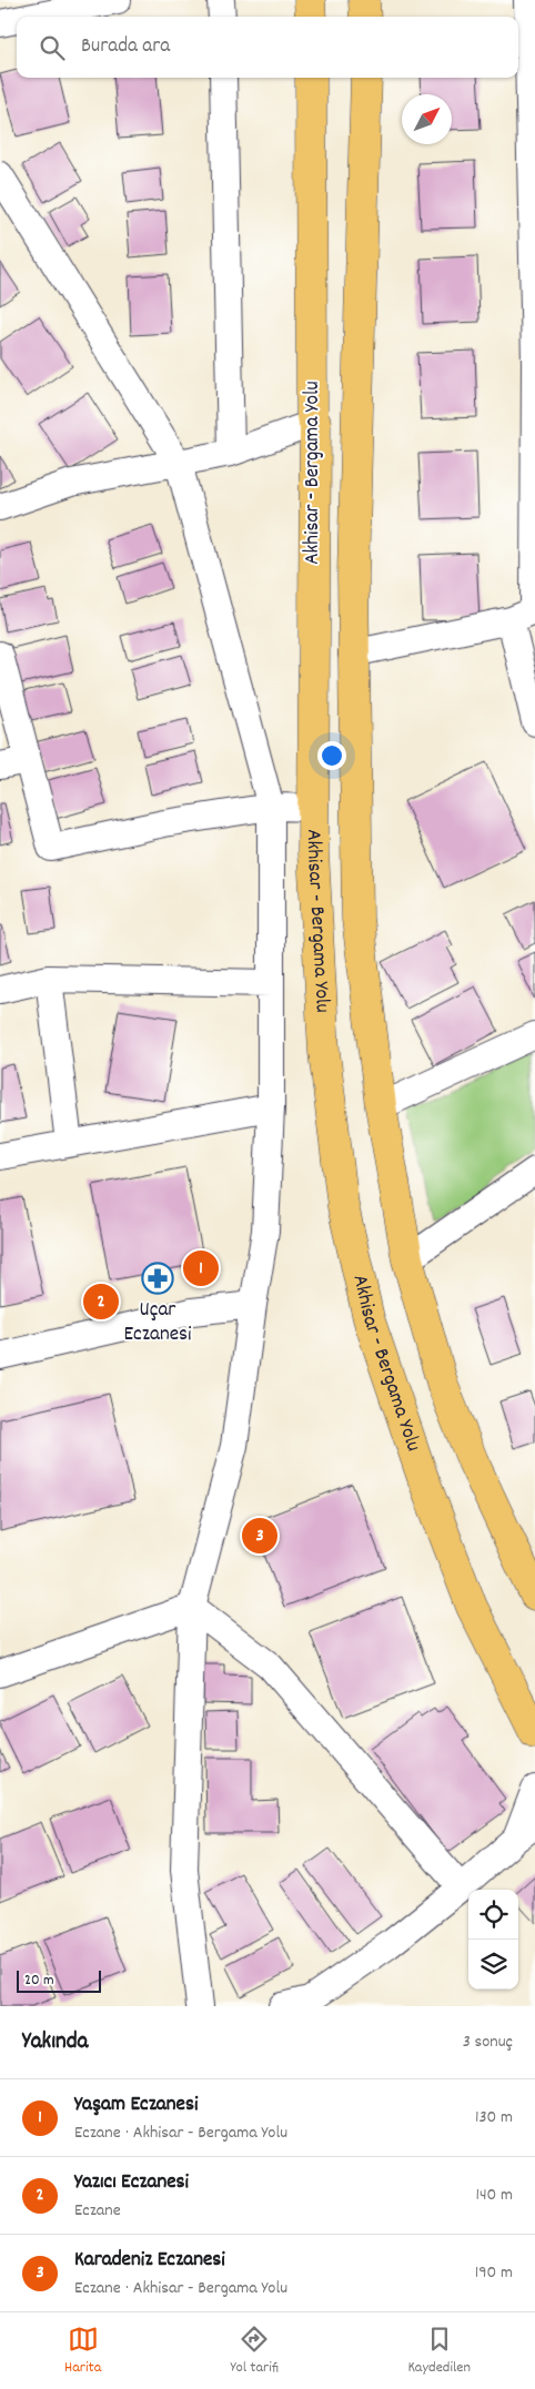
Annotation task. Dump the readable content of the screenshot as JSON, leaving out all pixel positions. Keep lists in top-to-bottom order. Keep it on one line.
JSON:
{"streets":{"main road":["Akhisar - Bergama Yolu"]},"places":{"pharmacy":["Uçar Eczanesi"]},"scale_bar":"20 m","north":"top right","page":{"search":"Burada ara","pins":["1","2","3"],"scale":"20 m","heading":["Yakında","3 sonuç"],"list":[{"mark":"1","name":"Yaşam Eczanesi","note":"Eczane · Akhisar - Bergama Yolu","value":"130 m"},{"mark":"2","name":"Yazıcı Eczanesi","note":"Eczane","value":"140 m"},{"mark":"3","name":"Karadeniz Eczanesi","note":"Eczane · Akhisar - Bergama Yolu","value":"190 m"}],"nav":["Harita","Yol tarifi","Kaydedilen"]}}
